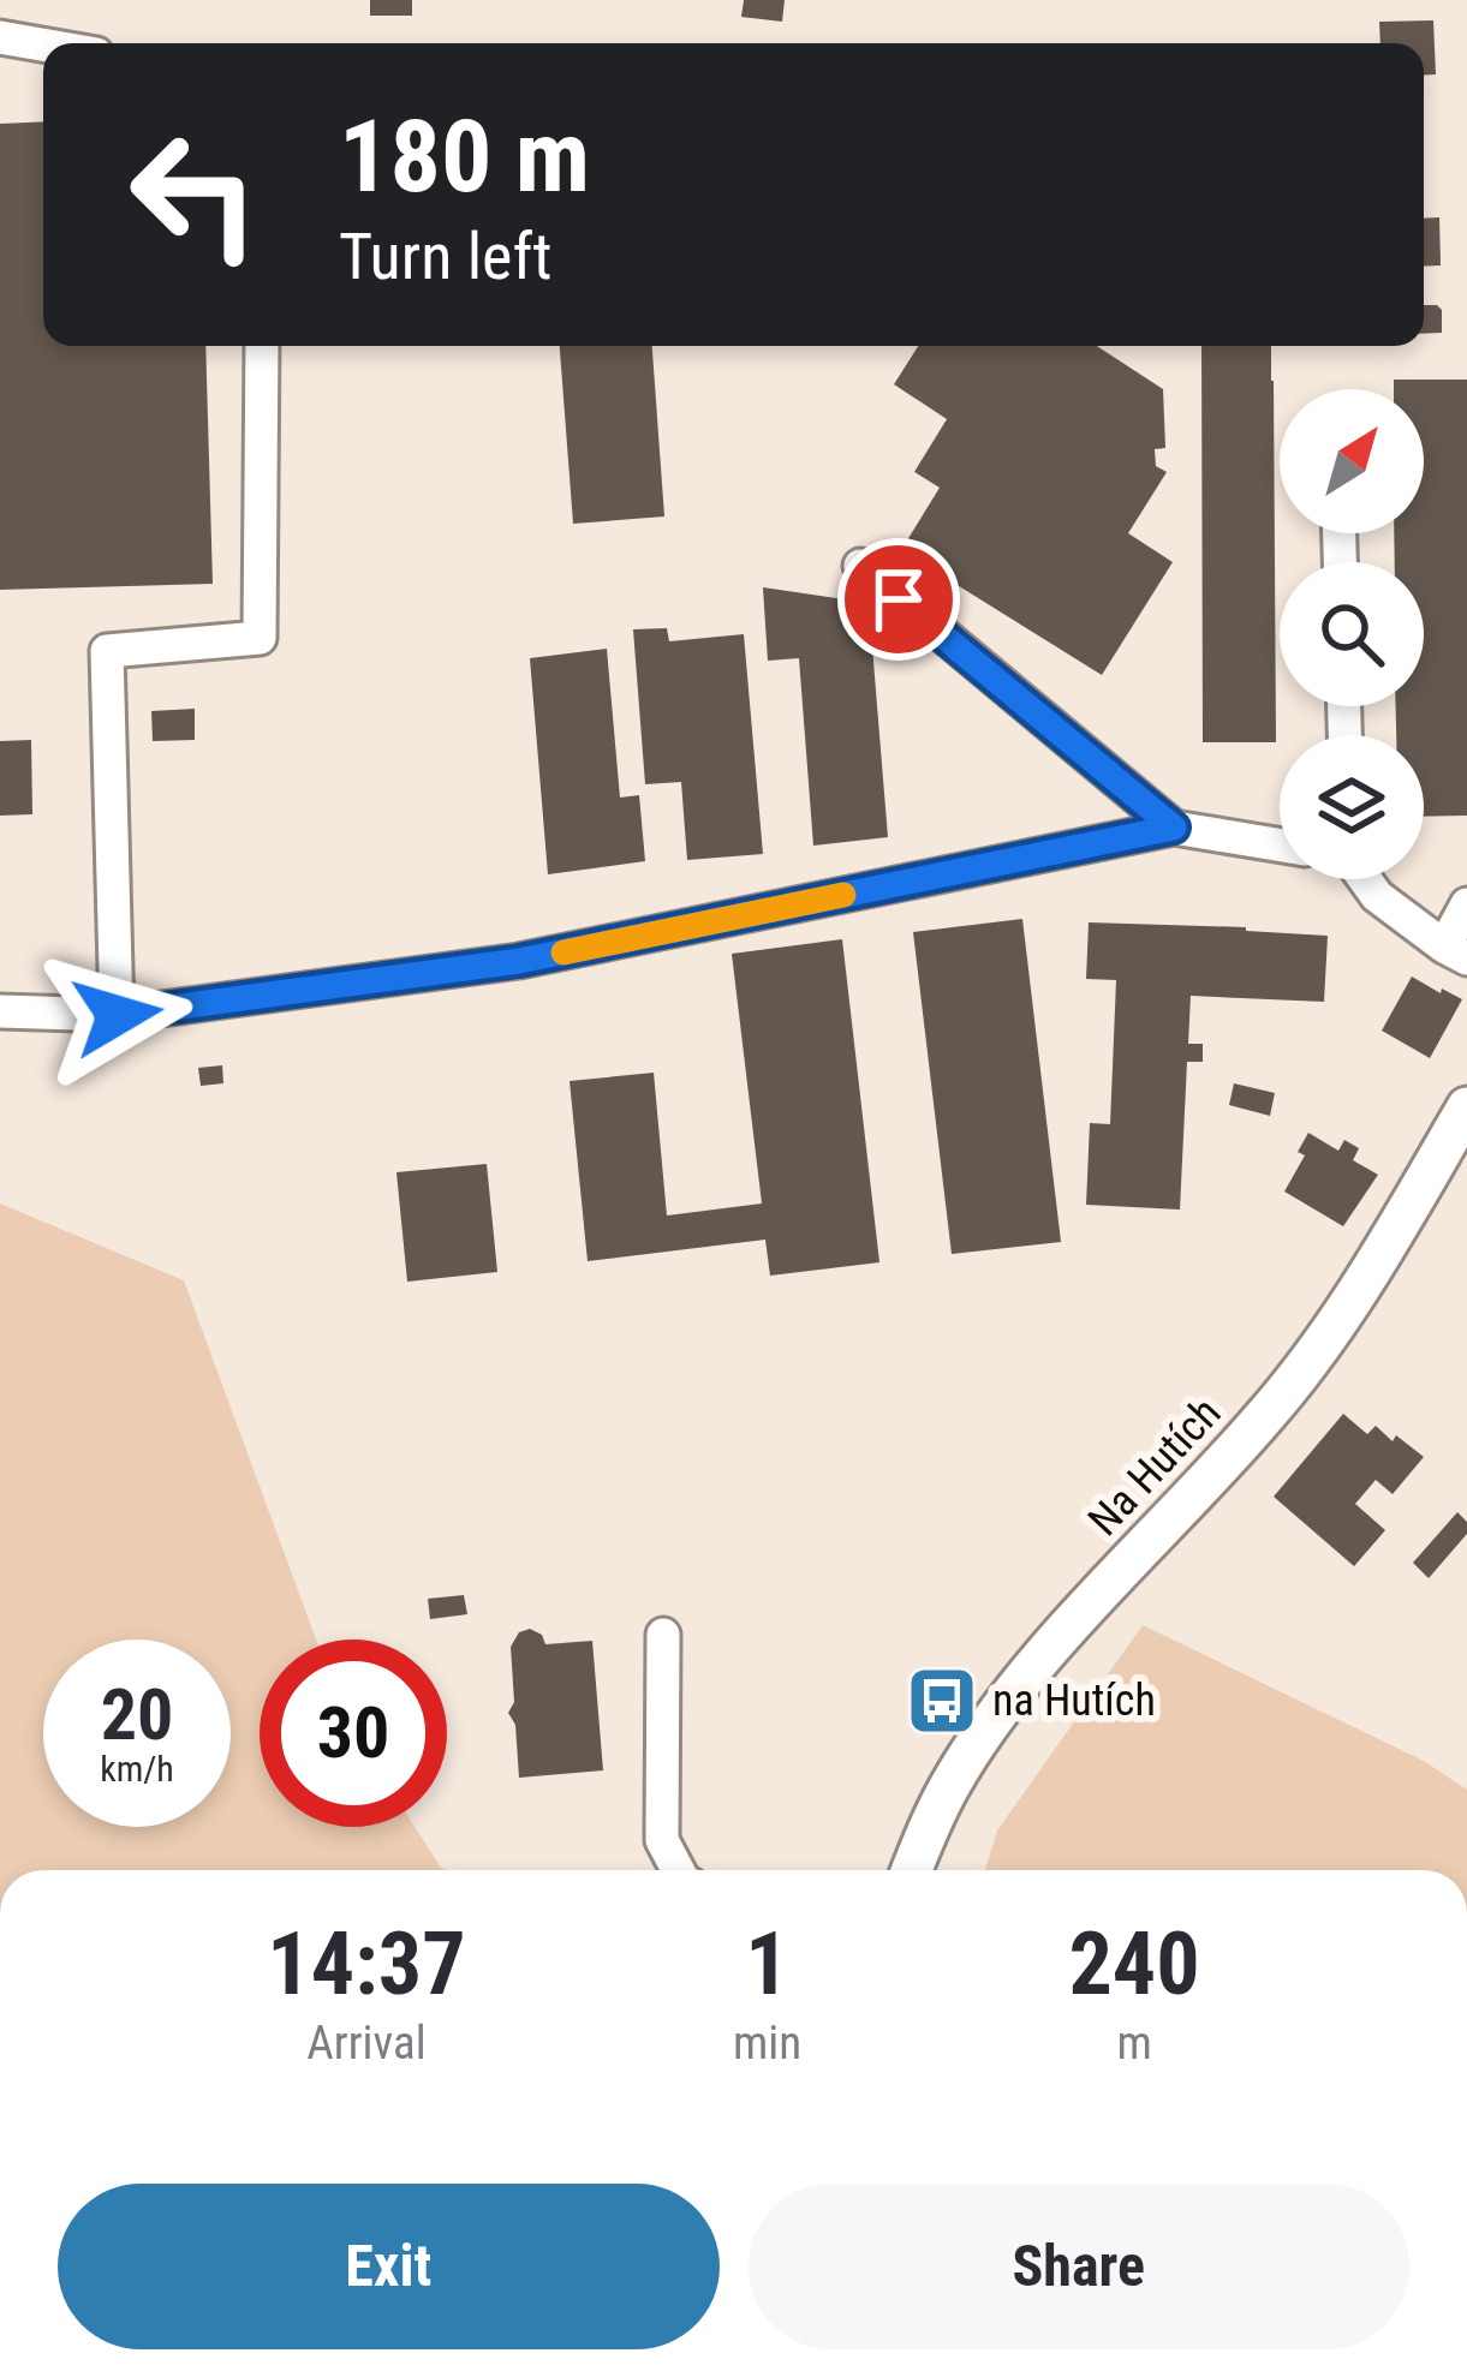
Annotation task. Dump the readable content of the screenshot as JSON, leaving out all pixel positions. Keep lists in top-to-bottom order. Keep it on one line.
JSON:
{"streets":{"street":["Na Hutích"]},"places":{"bus stop":["na Hutích"]},"north":"top right","page":{"turn":["180 m","Turn left"],"speed":"20 km/h","limit":"30","eta":["14:37","Arrival","1","min","240","m"],"buttons":["Exit","Share"]}}
